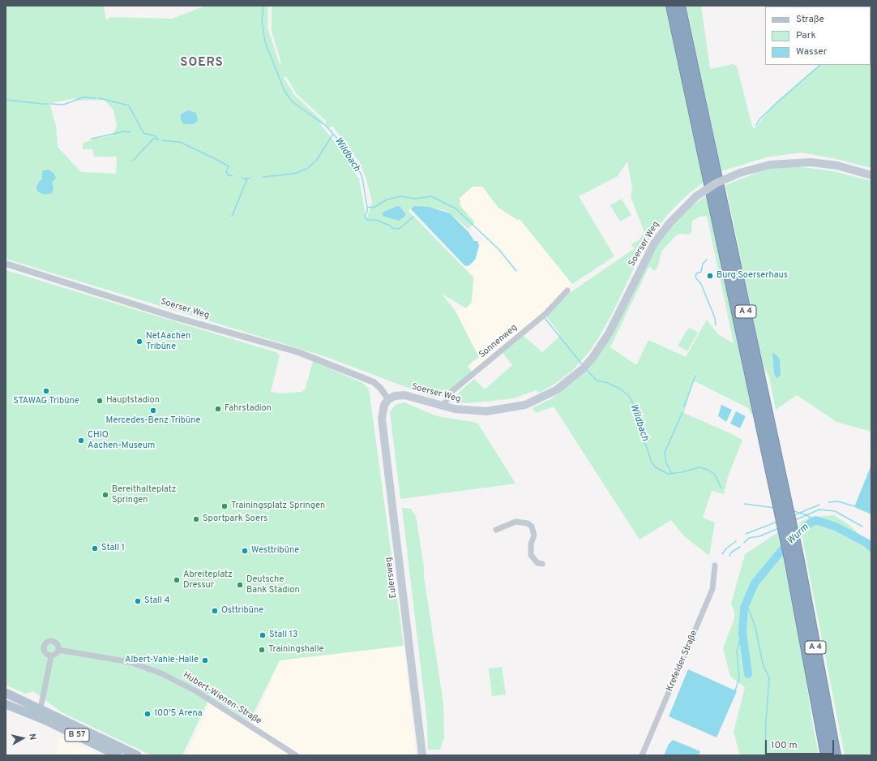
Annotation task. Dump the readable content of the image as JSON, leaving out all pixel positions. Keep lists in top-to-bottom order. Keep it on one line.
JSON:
{"streets":{"highway":["A 4"],"main road":["Soerser Weg","Eulersweg","B 57"],"street":["Sonnenweg","Krefelder Straße","Hubert-Wienen-Straße"]},"crossings":[["Soerser Weg","Sonnenweg"],["Soerser Weg","Eulersweg"]],"districts":["SOERS"],"water":["Wildbach","Wurm"],"places":["Burg Soerserhaus","NetAachen Tribüne","STAWAG Tribüne","Hauptstadion","Fahrstadion","Mercedes-Benz Tribüne","CHIO Aachen-Museum","Bereithalteplatz Springen","Trainingsplatz Springen","Sportpark Soers","Stall 1","Westtribüne","Abreiteplatz Dressur","Deutsche Bank Stadion","Stall 4","Osttribüne","Stall 13","Trainingshalle","Albert-Vahle-Halle","100’5 Arena"],"legend":["Straße","Park","Wasser"],"scale_bar":"100 m","north":"right"}
